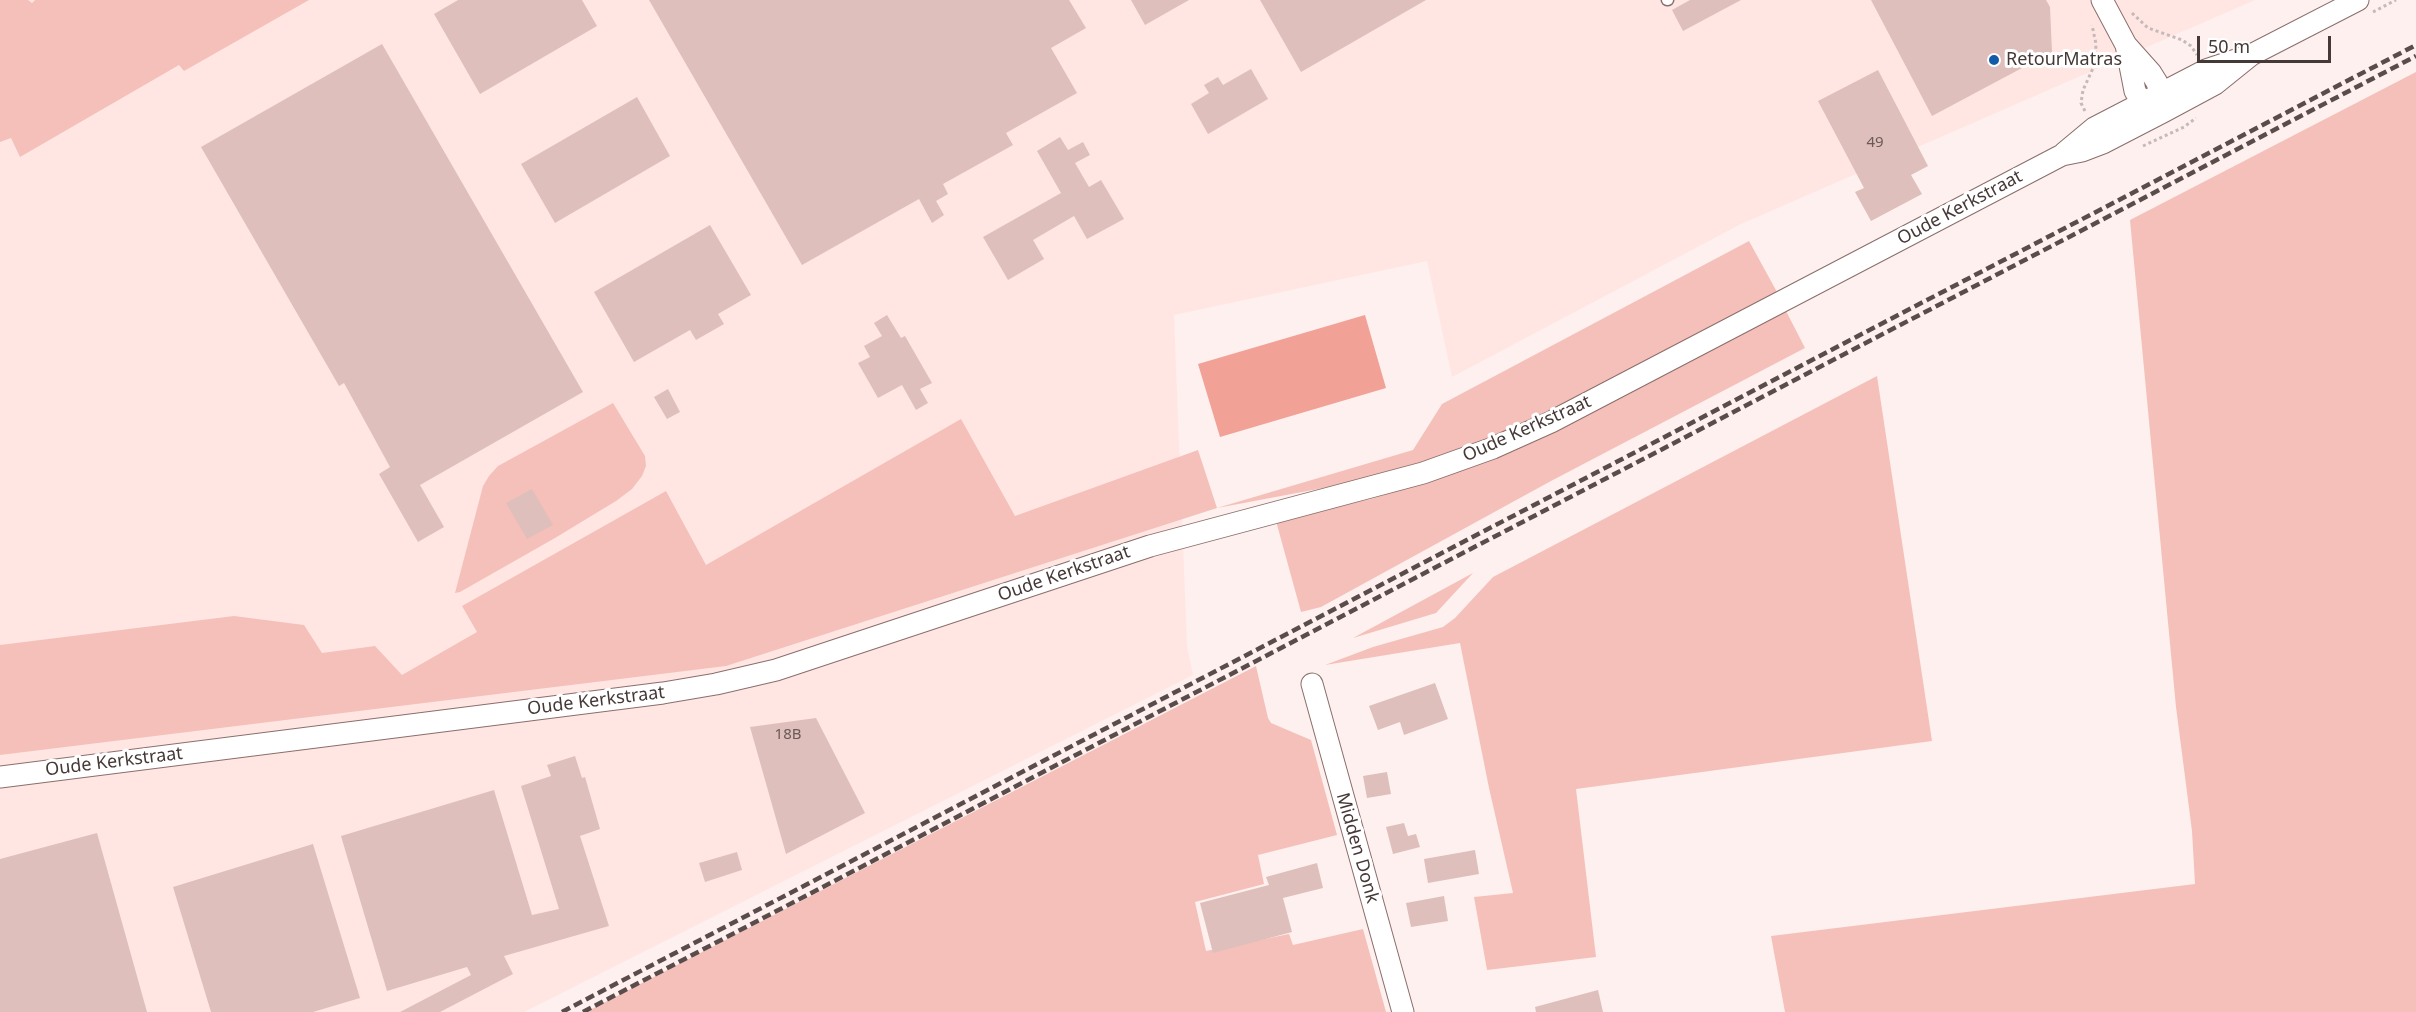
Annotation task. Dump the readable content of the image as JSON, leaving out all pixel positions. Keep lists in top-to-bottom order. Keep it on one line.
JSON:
{"streets":{"street":["Oude Kerkstraat","Midden Donk"]},"places":["RetourMatras"],"house_numbers":["49","18B"],"scale_bar":"50 m"}
